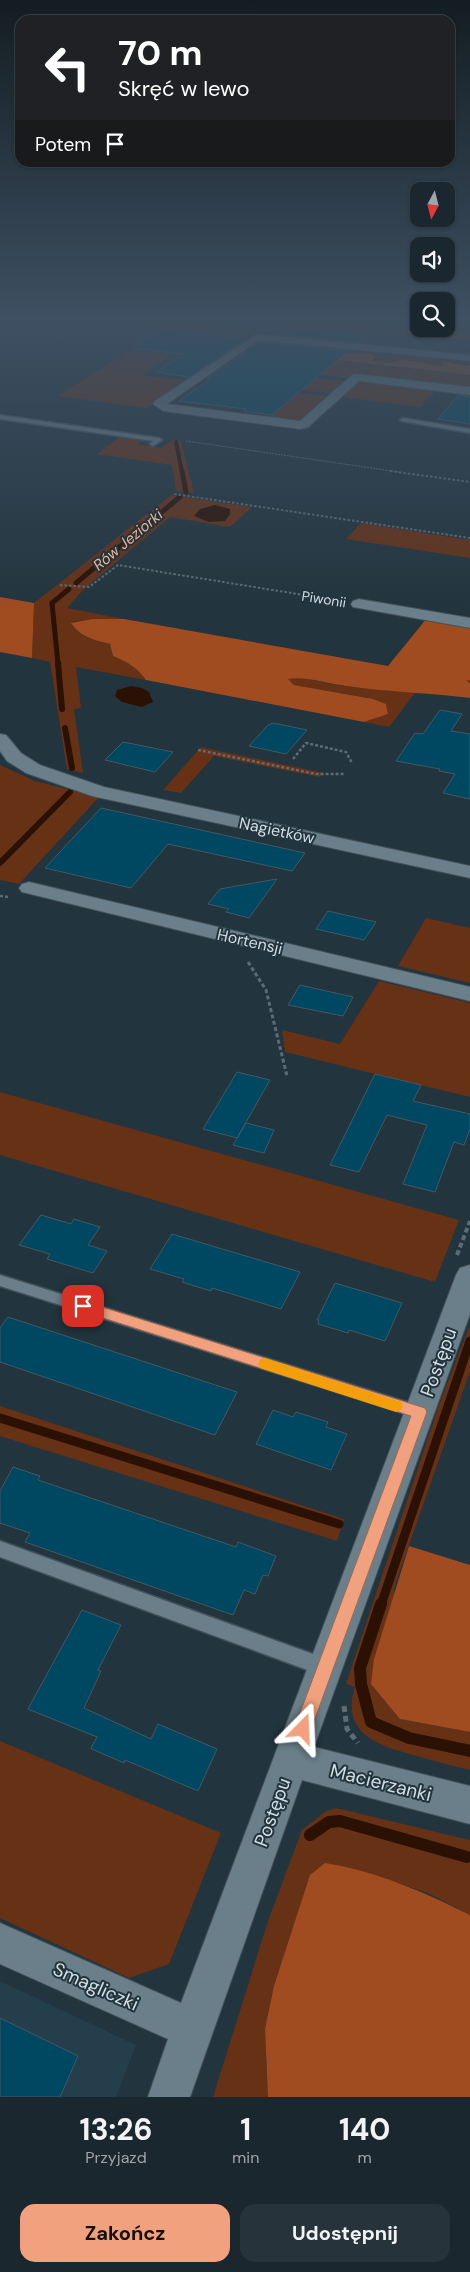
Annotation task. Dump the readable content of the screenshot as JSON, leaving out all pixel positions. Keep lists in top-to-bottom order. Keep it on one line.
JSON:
{"streets":{"street":["Piwonii","Nagietków","Hortensji","Postępu","Macierzanki","Smagliczki"]},"crossings":[["Postępu","Macierzanki"],["Postępu","Smagliczki"]],"water":["Rów Jeziorki"],"north":"bottom","page":{"turn":["70 m","Skręć w lewo"],"then":"Potem","eta":["13:26","Przyjazd","1","min","140","m"],"buttons":["Zakończ","Udostępnij"]}}
